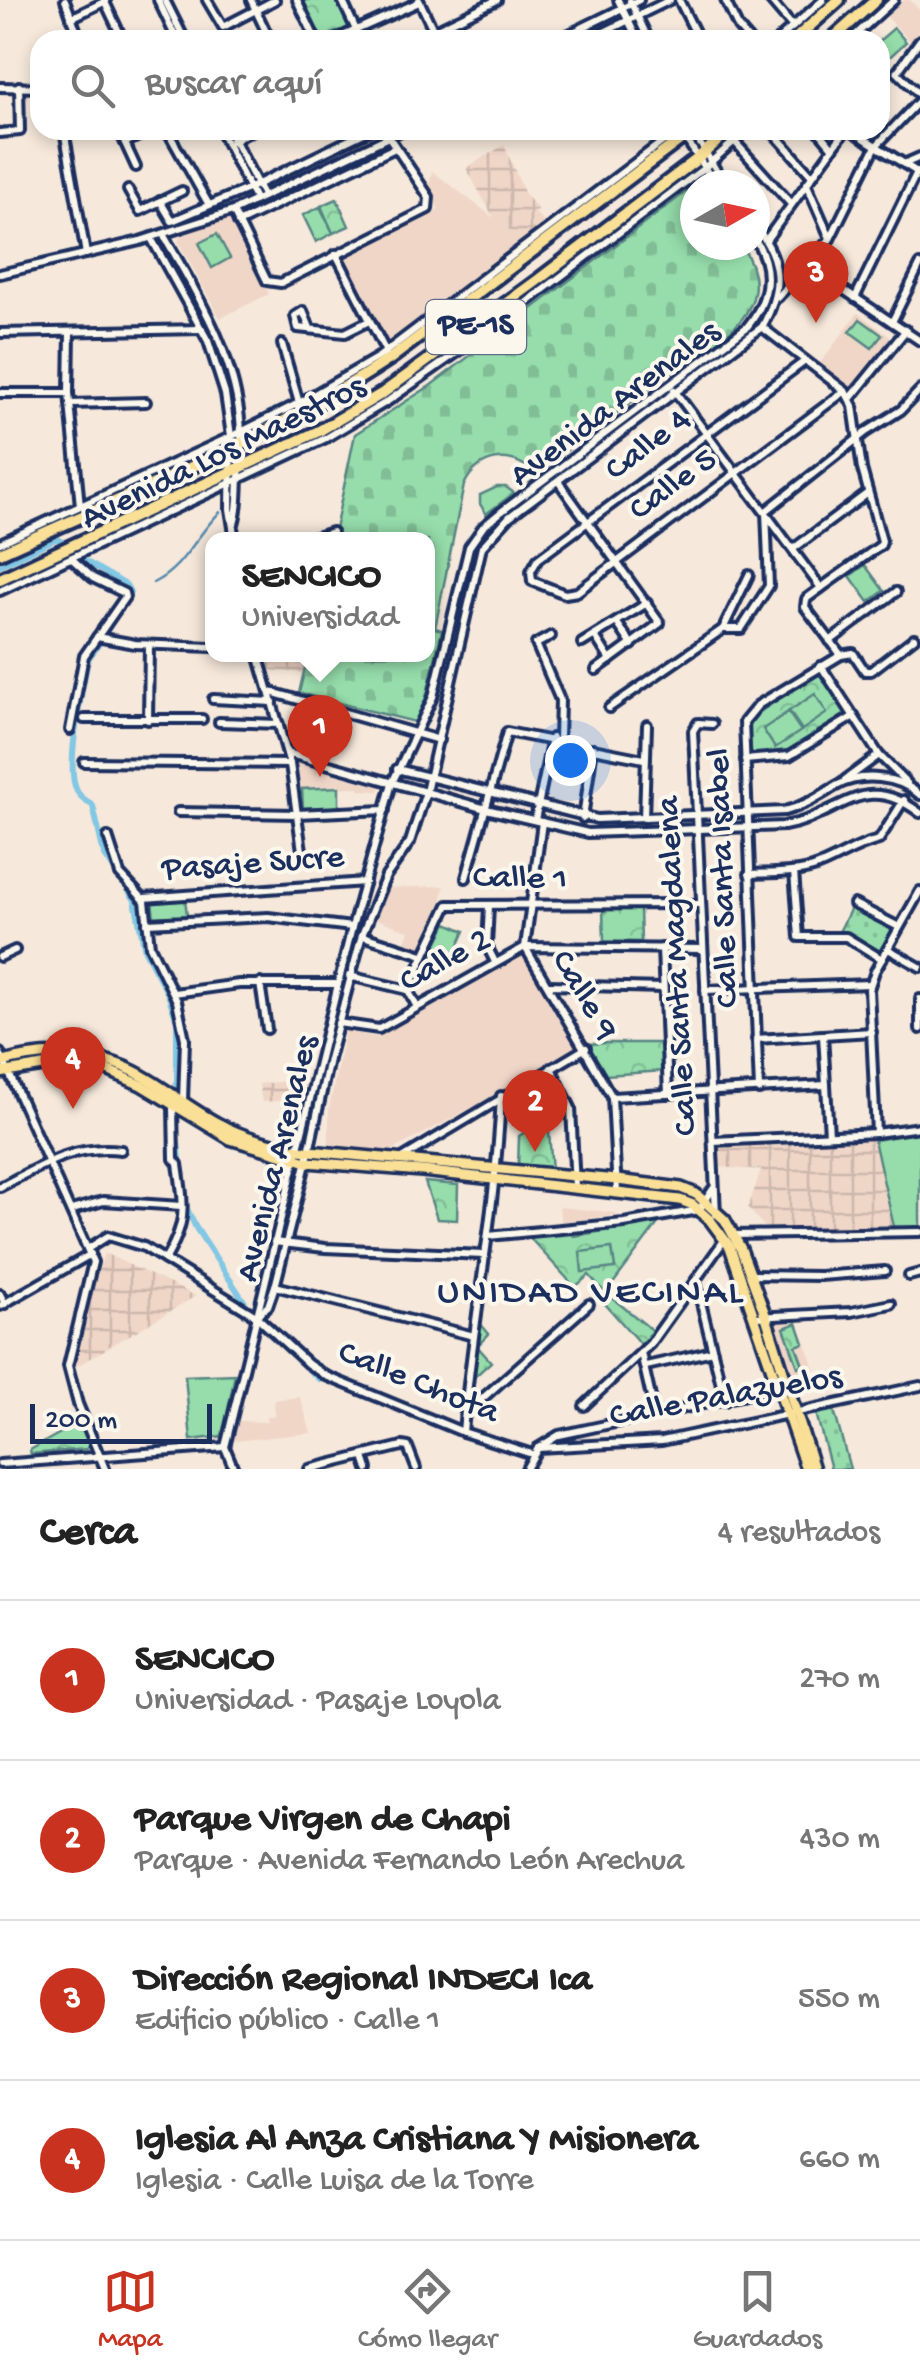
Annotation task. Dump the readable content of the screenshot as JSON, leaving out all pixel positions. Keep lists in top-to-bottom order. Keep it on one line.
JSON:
{"streets":{"highway":["PE-1S"],"street":["Avenida Arenales","Calle 4","Avenida Los Maestros","Calle 5","Pasaje Sucre","Calle Santa Isabel","Calle 1","Calle 2","Calle Santa Magdalena","Calle 9","Calle Chota","Calle Palazuelos"]},"crossings":[["PE-1S","Avenida Los Maestros"],["Avenida Arenales","Pasaje Sucre"],["Avenida Arenales","Calle 2"],["Avenida Arenales","Calle Chota"],["Calle 4","Calle 5"],["Calle 1","Calle Santa Magdalena"],["Calle 1","Calle 9"],["Calle 2","Calle Santa Magdalena"],["Calle 2","Calle 9"],["Calle Chota","Calle Palazuelos"]],"districts":["UNIDAD VECINAL"],"scale_bar":"200 m","north":"right","page":{"search":"Buscar aquí","pins":["3","1","4","2"],"popup":["SENCICO","Universidad"],"scale":"200 m","heading":["Cerca","4 resultados"],"list":[{"mark":"1","name":"SENCICO","note":"Universidad · Pasaje Loyola","value":"270 m"},{"mark":"2","name":"Parque Virgen de Chapi","note":"Parque · Avenida Fernando León Arechua","value":"430 m"},{"mark":"3","name":"Dirección Regional INDECI Ica","note":"Edificio público · Calle 1","value":"550 m"},{"mark":"4","name":"Iglesia Al Anza Cristiana Y Misionera","note":"Iglesia · Calle Luisa de la Torre","value":"660 m"}],"nav":["Mapa","Cómo llegar","Guardados"]}}
